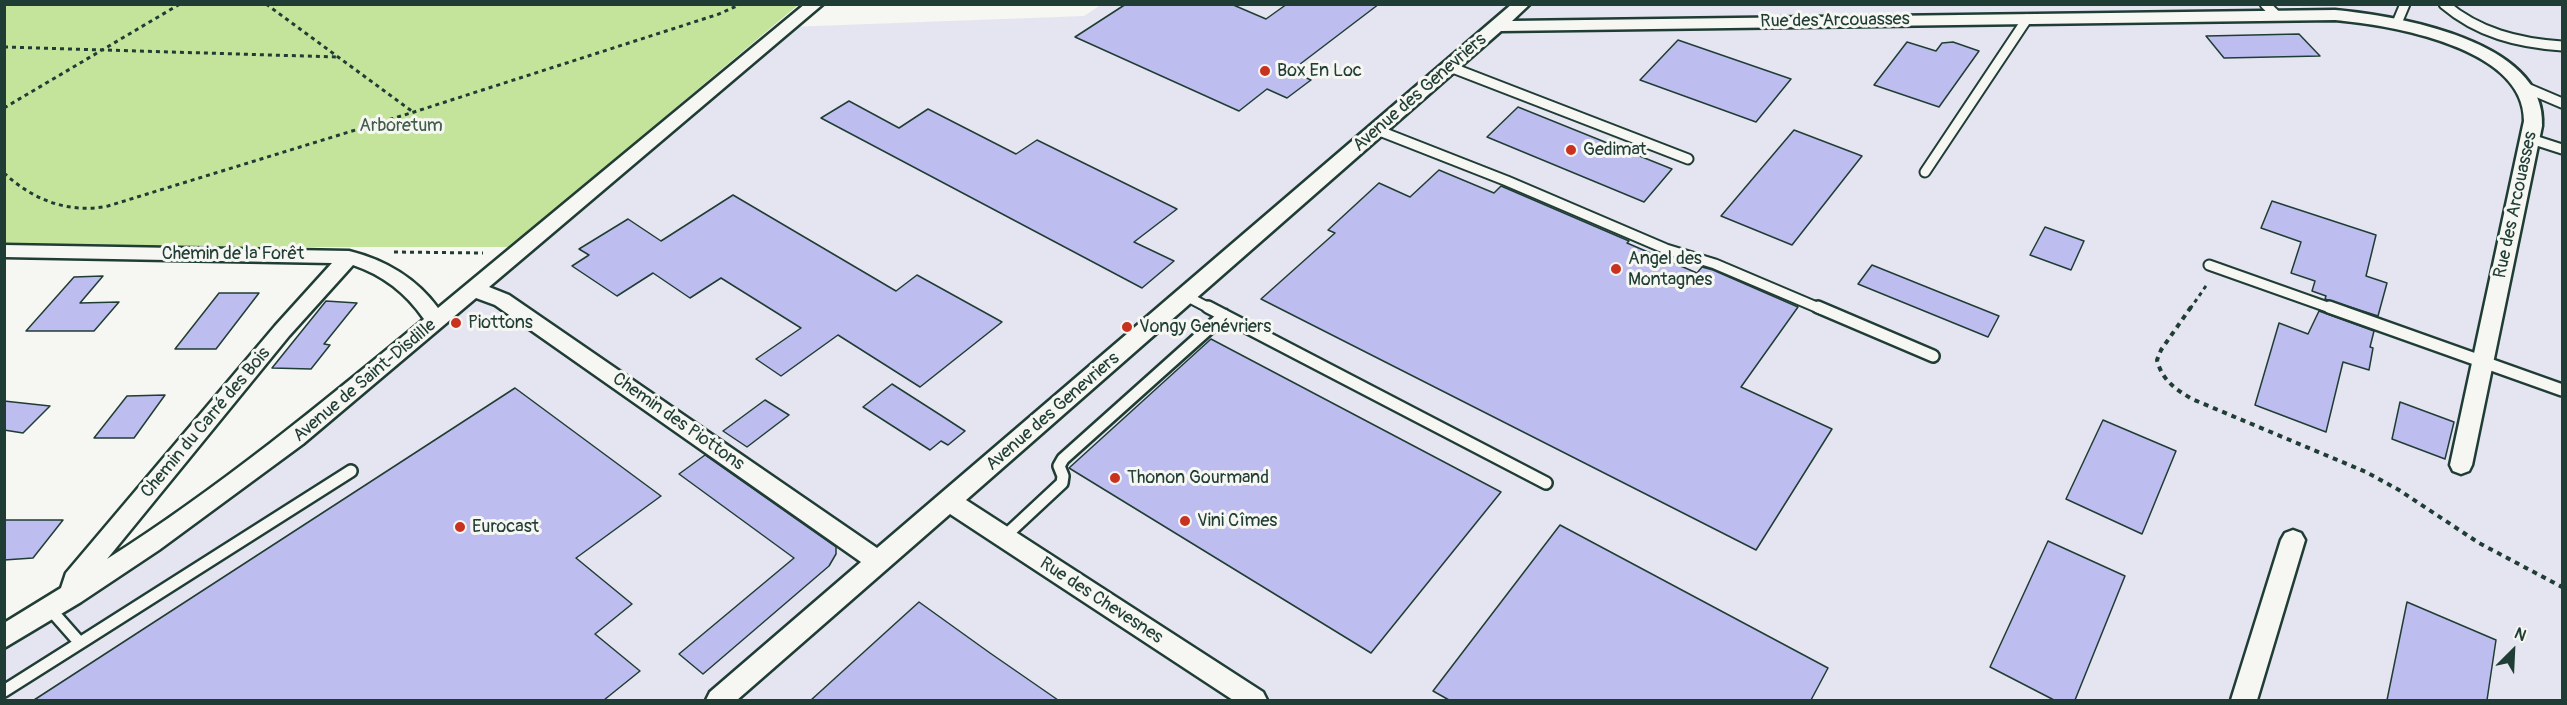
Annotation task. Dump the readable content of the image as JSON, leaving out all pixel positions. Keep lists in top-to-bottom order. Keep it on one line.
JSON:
{"streets":{"street":["Rue des Arcouasses","Avenue des Genevriers","Chemin de la Forêt","Avenue de Saint-Disdille","Chemin des Piottons","Chemin du Carré des Bois","Rue des Chevesnes"]},"crossings":[["Rue des Arcouasses","Avenue des Genevriers"],["Avenue des Genevriers","Chemin des Piottons"],["Avenue des Genevriers","Rue des Chevesnes"],["Chemin de la Forêt","Avenue de Saint-Disdille"],["Chemin de la Forêt","Chemin du Carré des Bois"],["Avenue de Saint-Disdille","Chemin des Piottons"],["Avenue de Saint-Disdille","Chemin du Carré des Bois"]],"parks":["Arboretum"],"places":["Box En Loc","Gedimat","Angel des Montagnes","Piottons","Vongy Genévriers","Thonon Gourmand","Vini Cîmes","Eurocast"],"north":"top right"}
